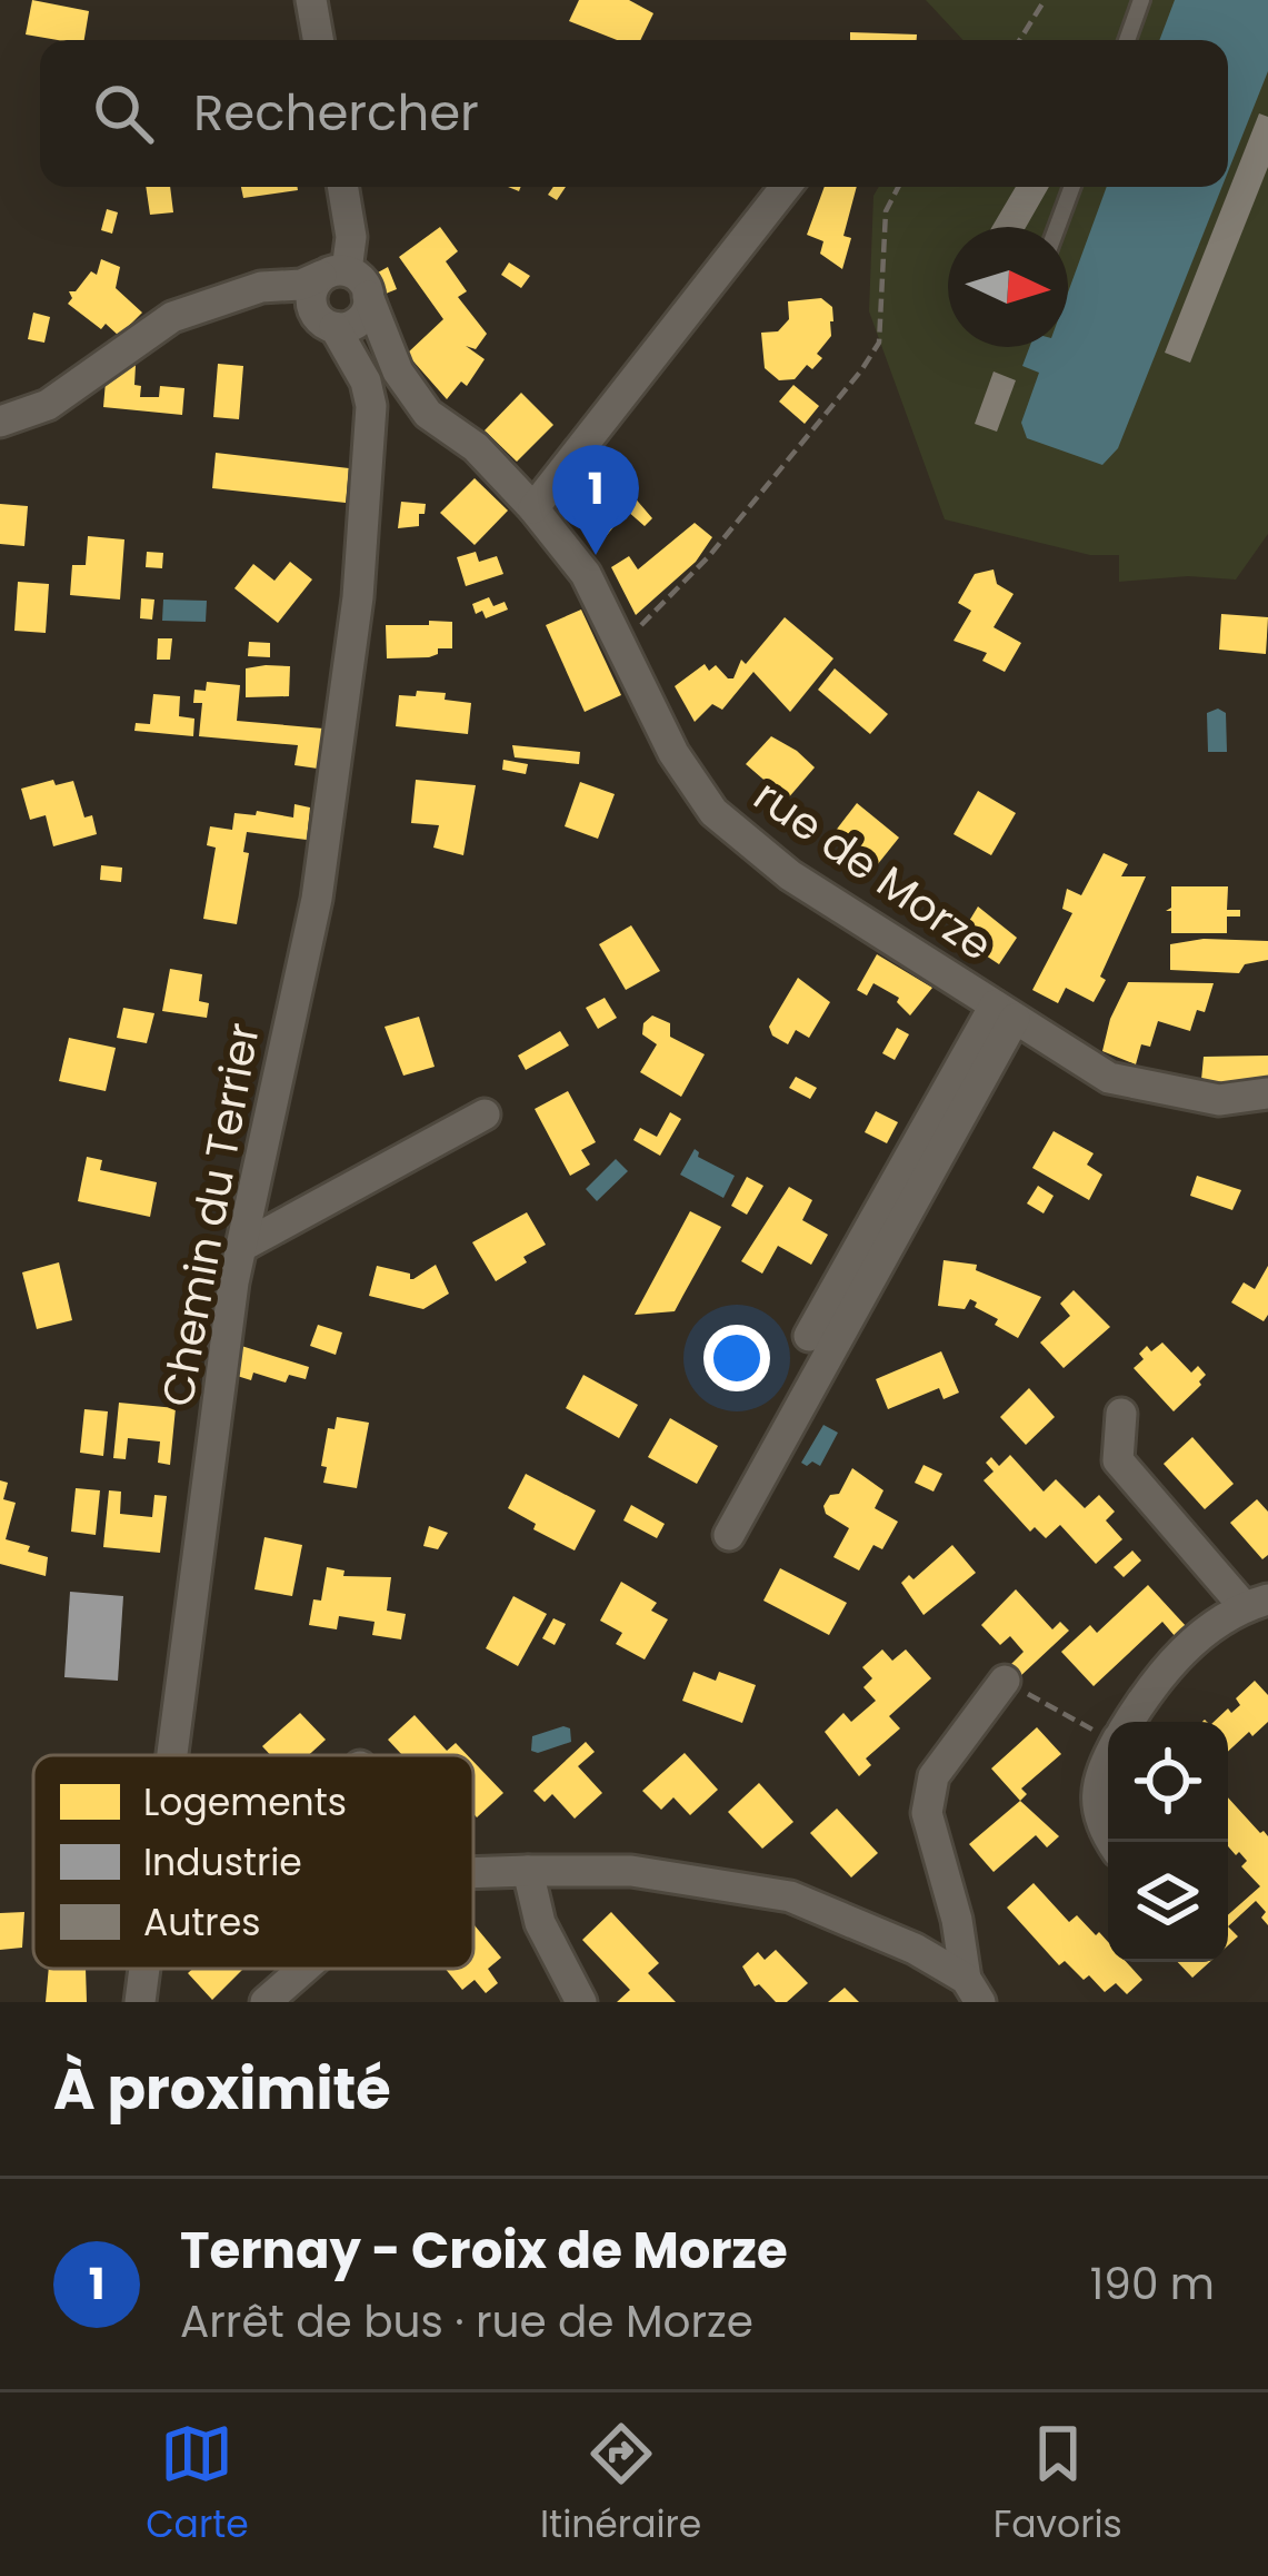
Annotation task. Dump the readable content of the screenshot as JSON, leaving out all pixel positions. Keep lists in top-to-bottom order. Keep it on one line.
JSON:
{"streets":{"street":["rue de Morze","Chemin du Terrier"]},"crossings":[["rue de Morze","Chemin du Terrier"]],"legend":["Logements","Industrie","Autres"],"north":"right","page":{"search":"Rechercher","pins":"1","heading":"À proximité","list":[{"mark":"1","name":"Ternay - Croix de Morze","note":"Arrêt de bus · rue de Morze","value":"190 m"}],"nav":["Carte","Itinéraire","Favoris"]}}
